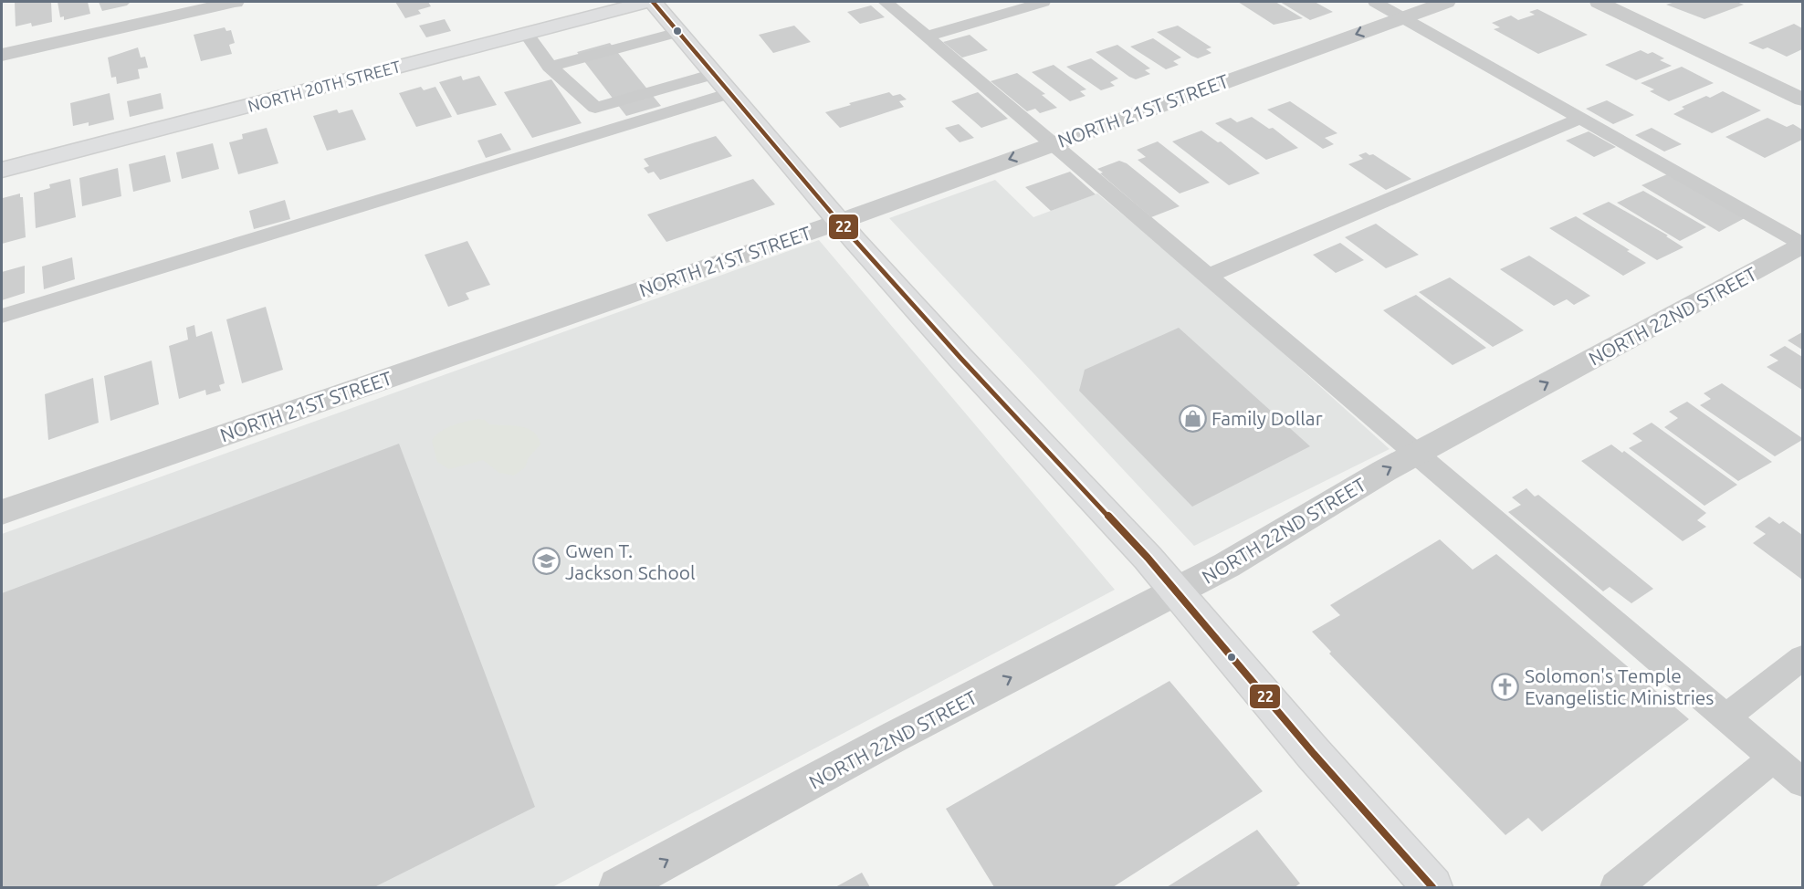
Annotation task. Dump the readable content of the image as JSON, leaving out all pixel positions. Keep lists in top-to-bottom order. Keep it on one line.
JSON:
{"streets":{"street":["NORTH 20TH STREET","NORTH 21ST STREET","NORTH 22ND STREET"]},"one_way":["NORTH 21ST STREET","NORTH 22ND STREET"],"places":{"shop":["Family Dollar"],"school or university":["Gwen T. Jackson School"],"church":["Solomon's Temple Evangelistic Ministries"]},"lines":["transit line 22"]}
